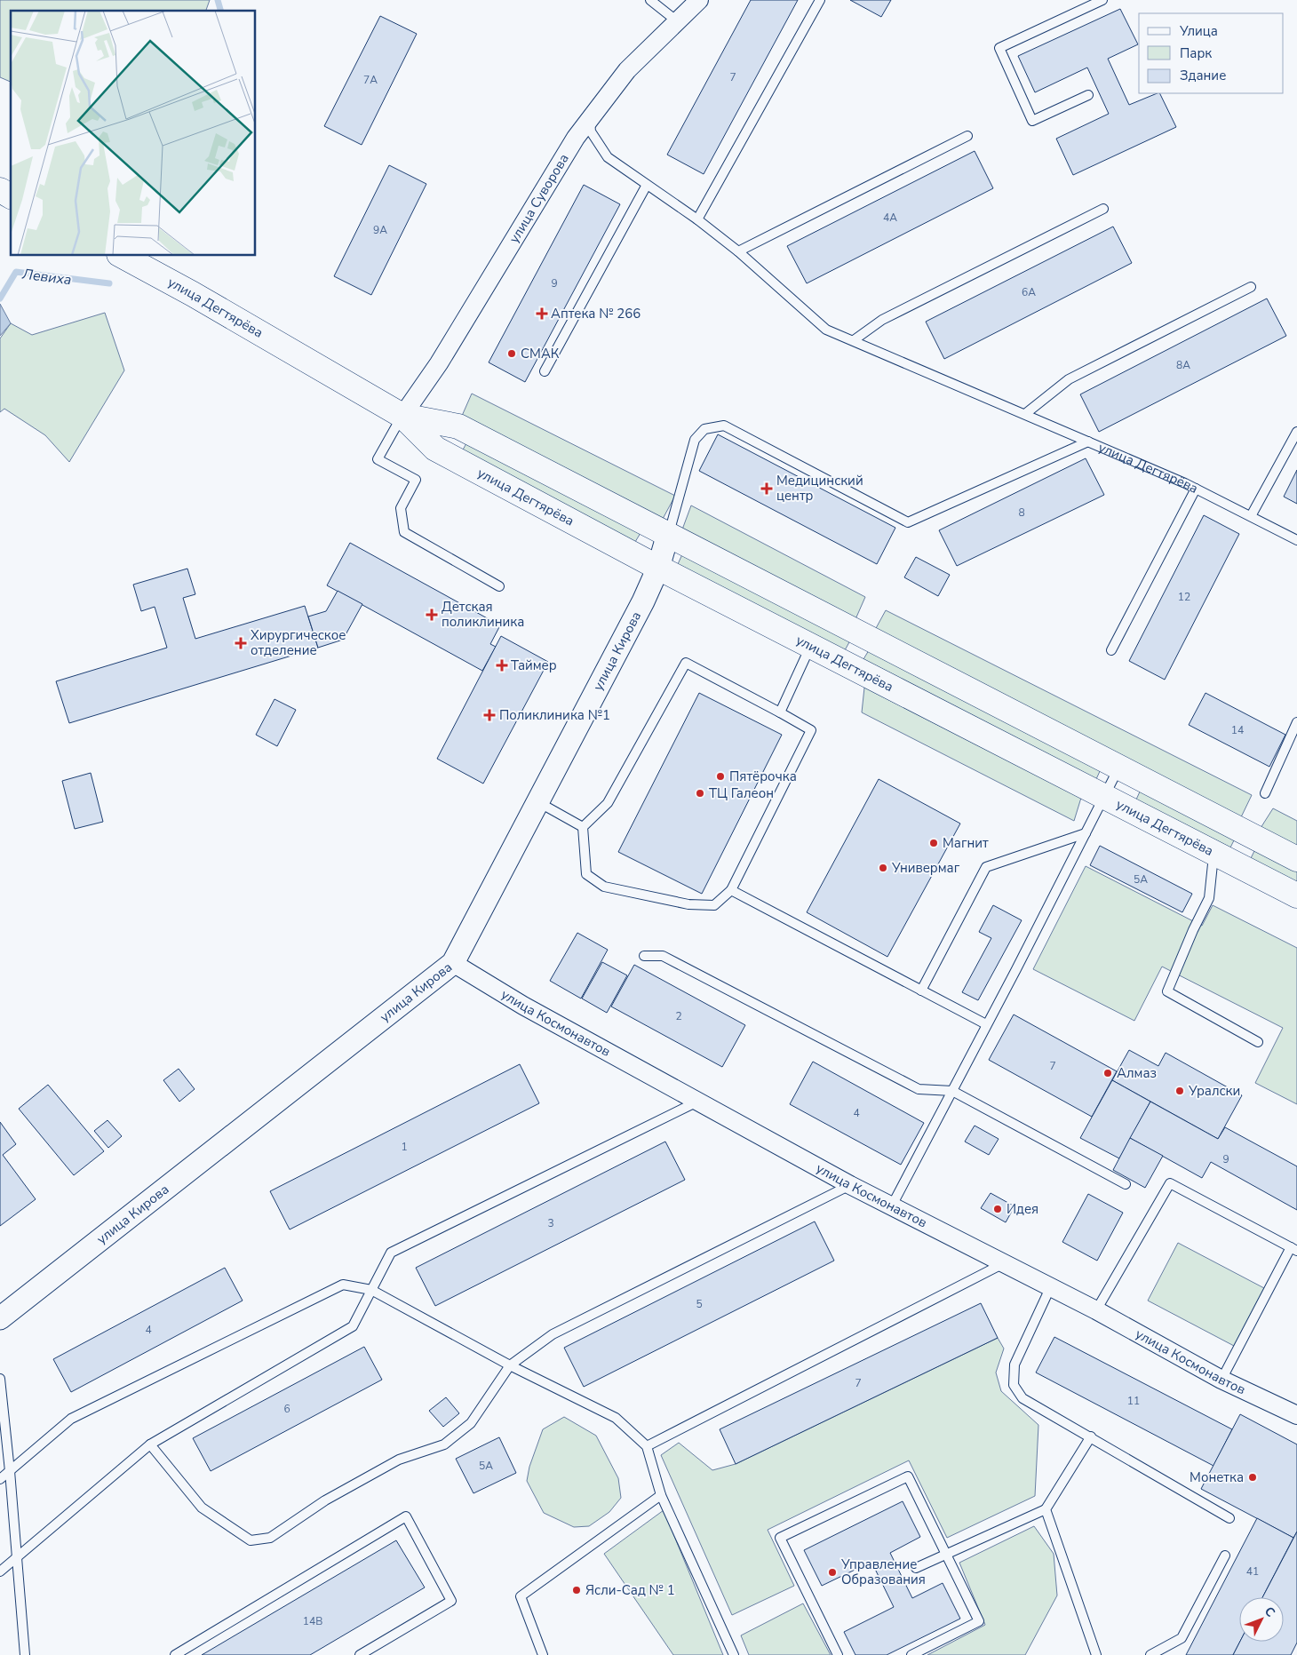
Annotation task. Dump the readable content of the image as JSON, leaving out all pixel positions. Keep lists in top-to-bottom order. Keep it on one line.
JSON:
{"streets":{"main road":["улица Дегтярёва"],"street":["улица Суворова","улица Кирова","улица Космонавтов"]},"crossings":[["улица Суворова","улица Дегтярёва"],["улица Дегтярёва","улица Кирова"],["улица Кирова","улица Космонавтов"]],"water":["Левиха"],"places":{"health":["Аптека № 266","Медицинский центр","Детская поликлиника","Хирургическое отделение","Таймер","Поликлиника №1"],"other":["СМАК","Пятёрочка","ТЦ Галеон","Магнит","Универмаг","Алмаз","Уралски","Идея","Монетка","Управление Образования","Ясли-Сад № 1"]},"house_numbers":["7","7А","4А","9А","9","6А","8А","8","12","14","5А","2","7","4","1","9","3","5","4","7","11","6","5А","41","14В"],"legend":["Улица","Парк","Здание"],"north":"top right"}
